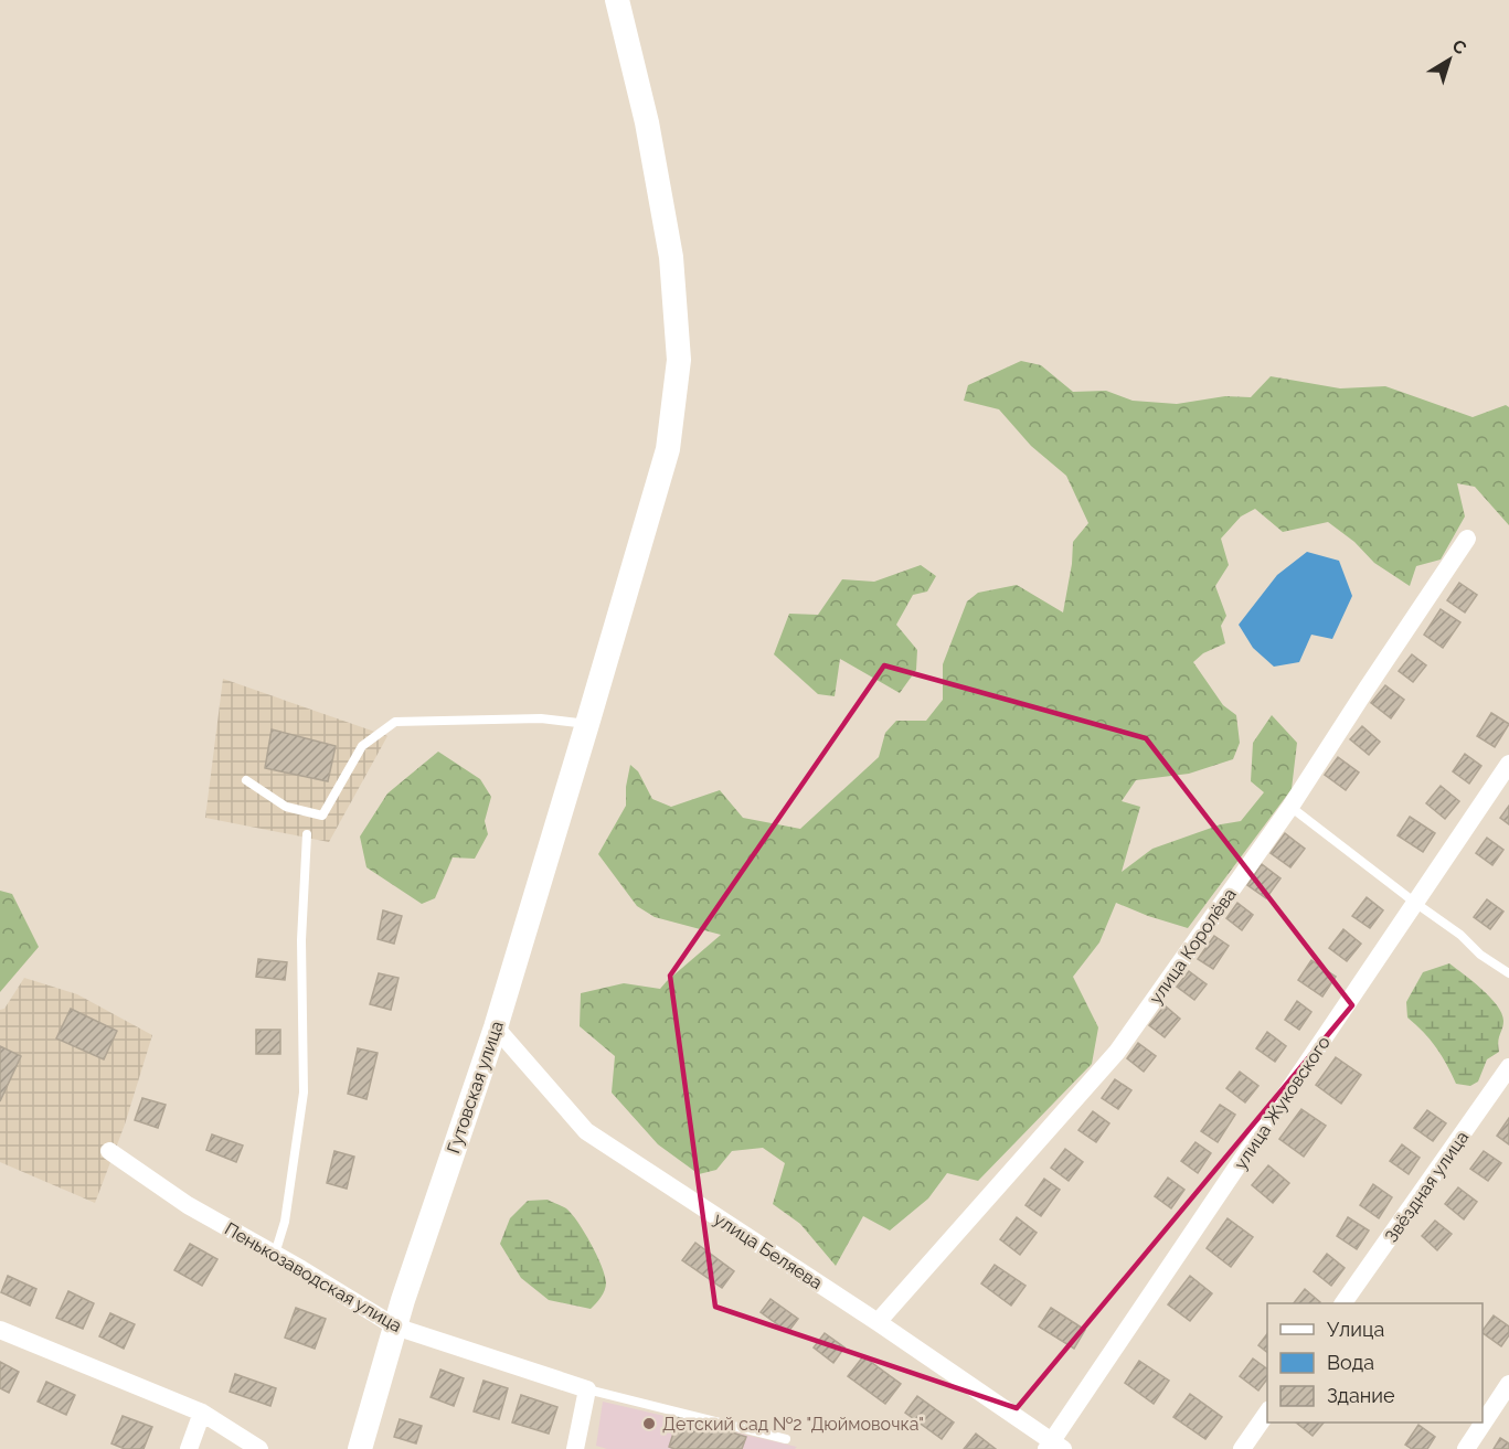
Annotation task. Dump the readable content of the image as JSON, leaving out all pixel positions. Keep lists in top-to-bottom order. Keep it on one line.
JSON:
{"streets":{"street":["улица Королёва","Гутовская улица","улица Жуковского","Звёздная улица","улица Беляева","Пенькозаводская улица"]},"crossings":[["улица Королёва","улица Беляева"],["Гутовская улица","улица Беляева"],["Гутовская улица","Пенькозаводская улица"],["улица Жуковского","улица Беляева"]],"places":["Детский сад №2 \"Дюймовочка\""],"legend":["Улица","Вода","Здание"],"north":"top right"}
